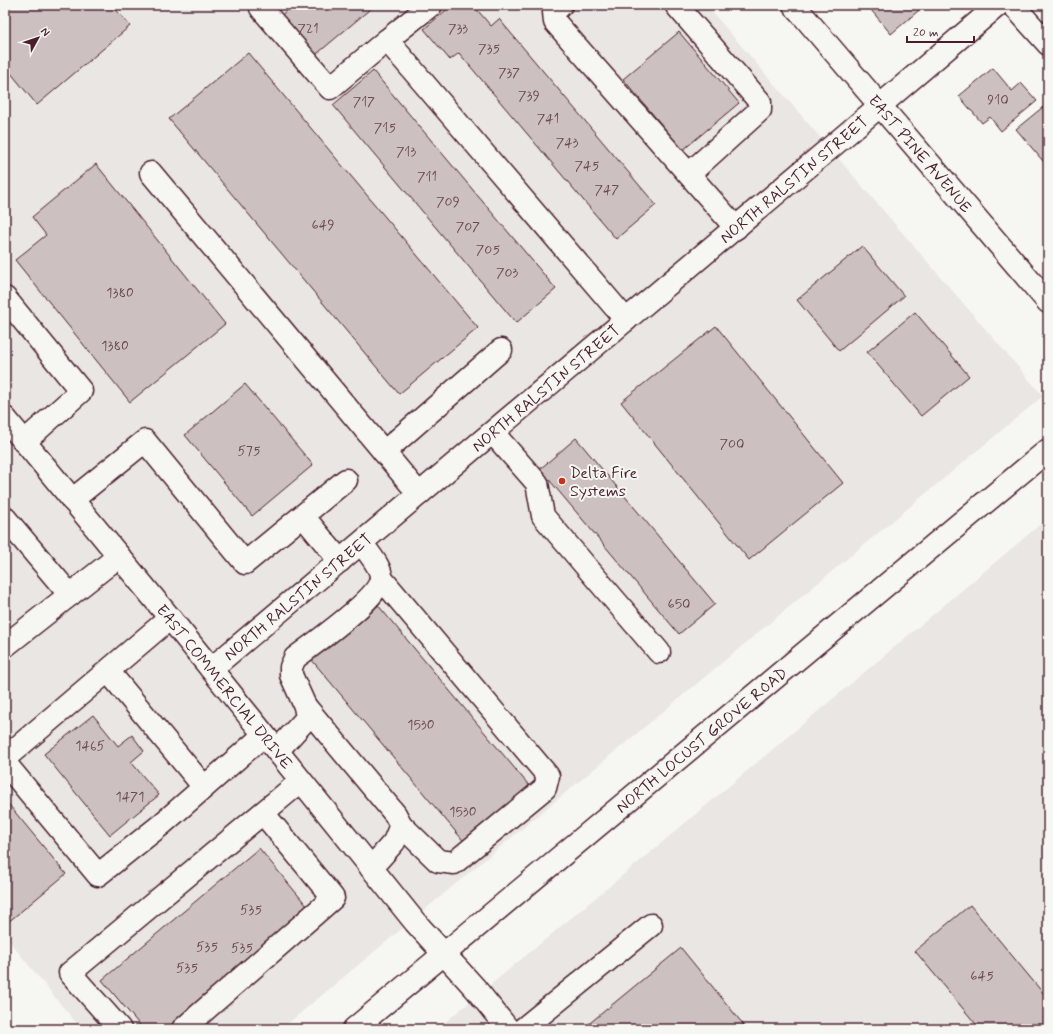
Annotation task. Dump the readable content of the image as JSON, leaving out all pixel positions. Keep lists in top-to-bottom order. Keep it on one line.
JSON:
{"streets":{"street":["EAST PINE AVENUE","NORTH RALSTIN STREET","EAST COMMERCIAL DRIVE","NORTH LOCUST GROVE ROAD"]},"crossings":[["EAST PINE AVENUE","NORTH RALSTIN STREET"],["NORTH RALSTIN STREET","EAST COMMERCIAL DRIVE"],["EAST COMMERCIAL DRIVE","NORTH LOCUST GROVE ROAD"]],"places":["Delta Fire Systems"],"house_numbers":["721","733","735","737","739","910","717","741","715","743","713","745","711","747","709","649","707","705","703","1380","1380","700","575","650","1530","1465","1471","1530","535","535","535","535","645"],"scale_bar":"20 m","north":"top right"}
